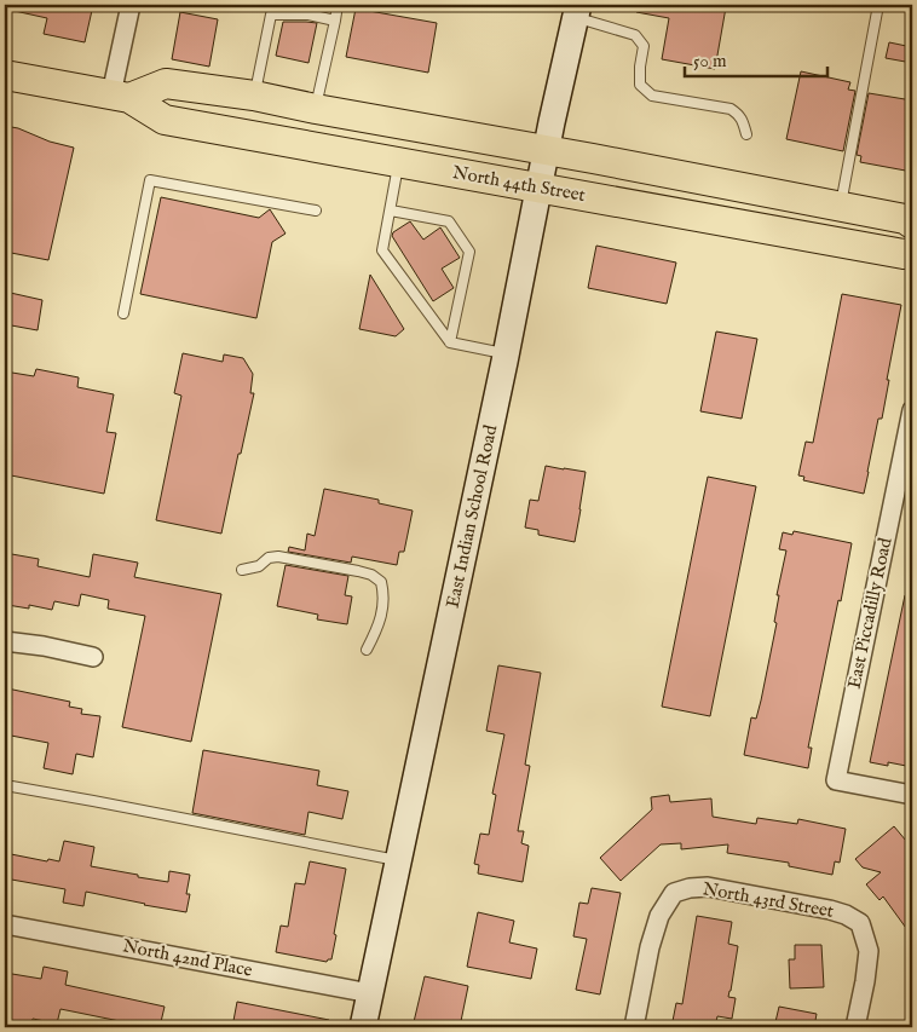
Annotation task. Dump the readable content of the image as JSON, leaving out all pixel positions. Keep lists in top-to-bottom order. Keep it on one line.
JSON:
{"streets":{"main road":["North 44th Street","East Indian School Road"],"street":["East Piccadilly Road","North 43rd Street","North 42nd Place"]},"crossings":[["North 44th Street","East Indian School Road"],["East Indian School Road","North 42nd Place"]],"scale_bar":"50 m"}
